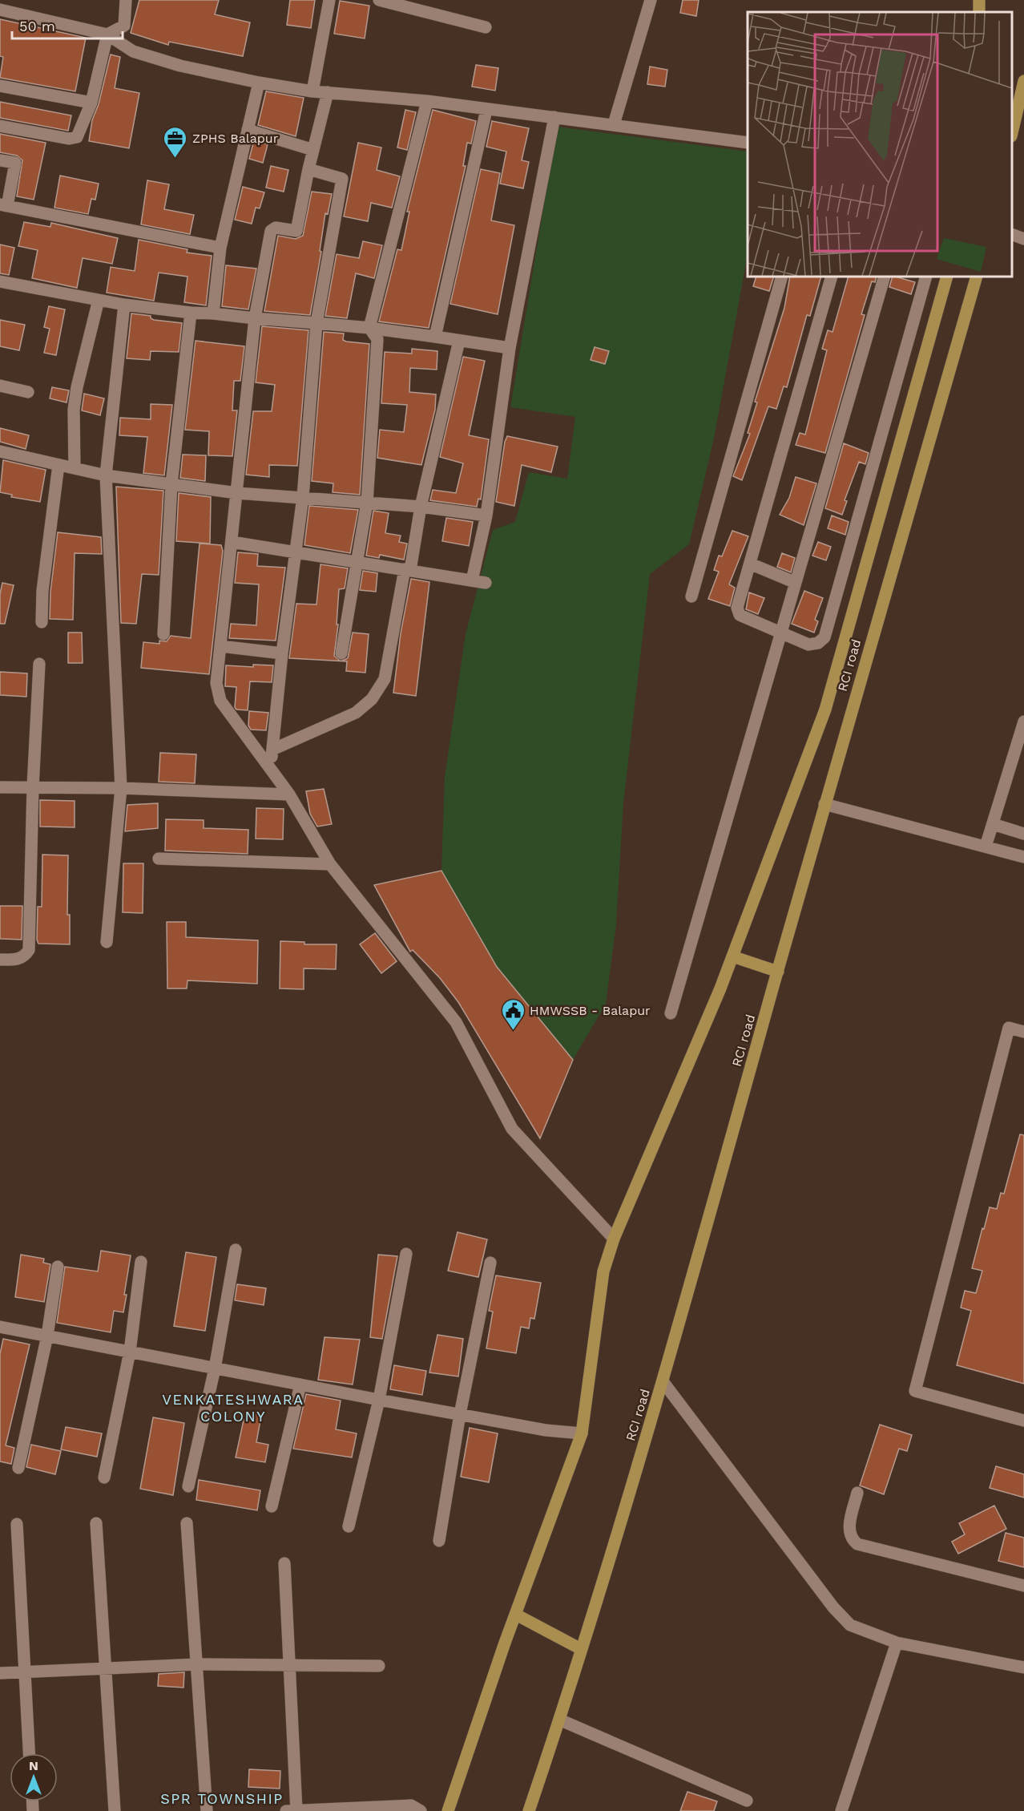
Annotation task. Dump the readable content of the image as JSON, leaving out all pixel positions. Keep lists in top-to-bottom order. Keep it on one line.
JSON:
{"streets":{"main road":["RCI road"]},"districts":["VENKATESHWARA COLONY","SPR TOWNSHIP"],"places":{"office":["ZPHS Balapur"],"public building":["HMWSSB - Balapur"]},"scale_bar":"50 m","north":"top"}
